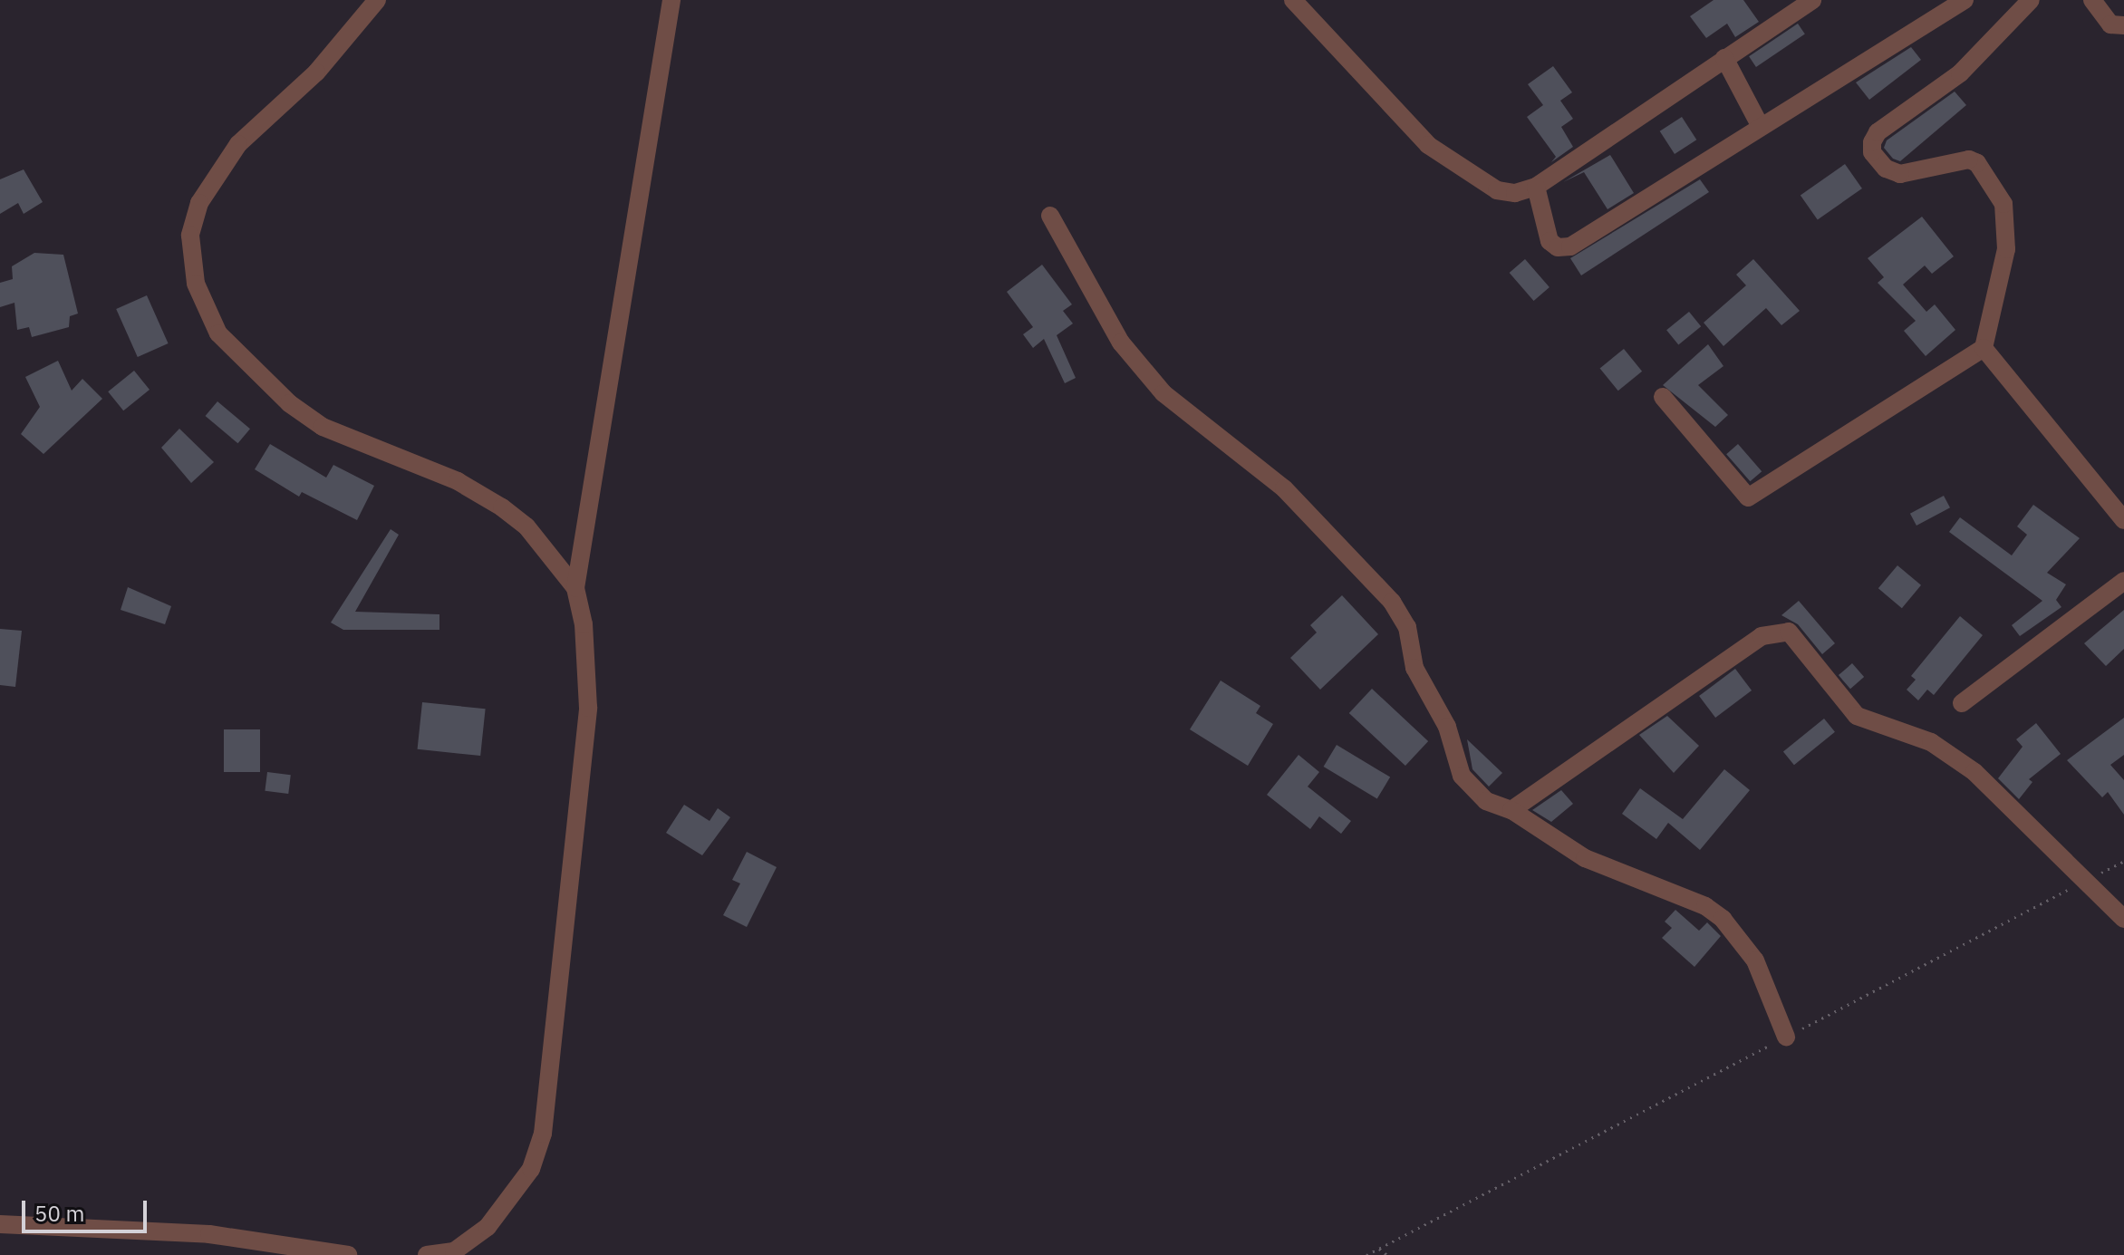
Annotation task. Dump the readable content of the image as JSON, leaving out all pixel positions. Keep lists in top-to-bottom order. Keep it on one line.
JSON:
{"scale_bar":"50 m"}
